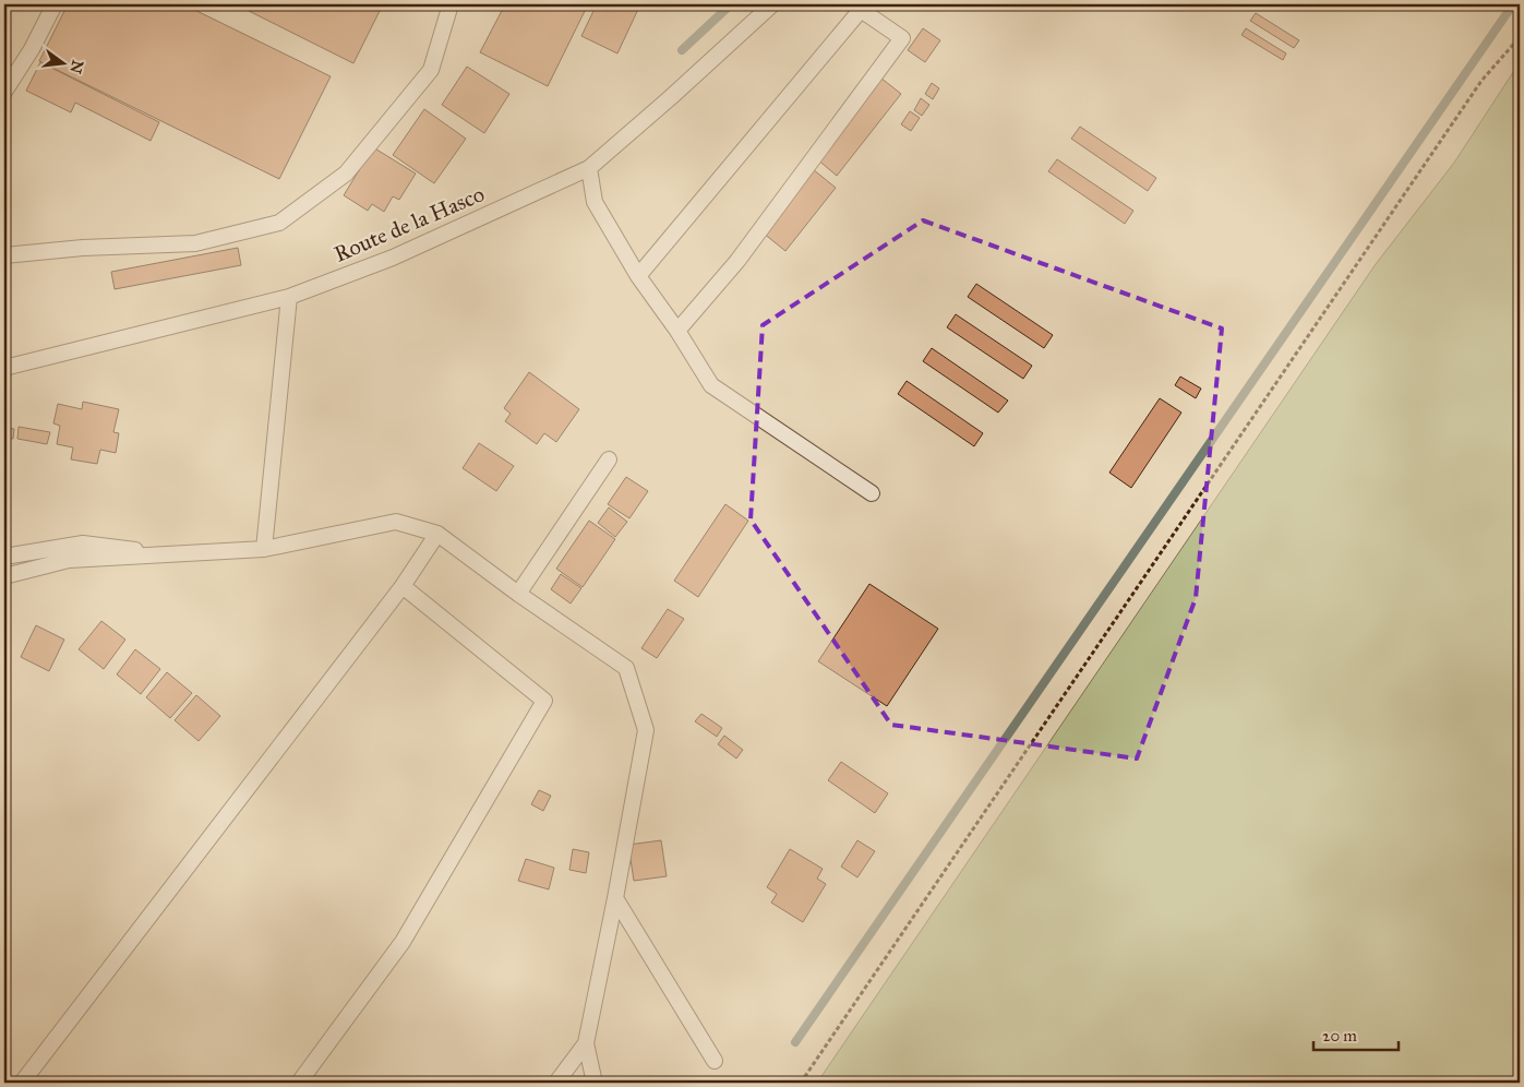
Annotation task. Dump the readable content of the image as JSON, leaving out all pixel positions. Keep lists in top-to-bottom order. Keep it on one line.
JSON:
{"streets":{"lane":["Route de la Hasco"]},"scale_bar":"20 m","north":"right"}
